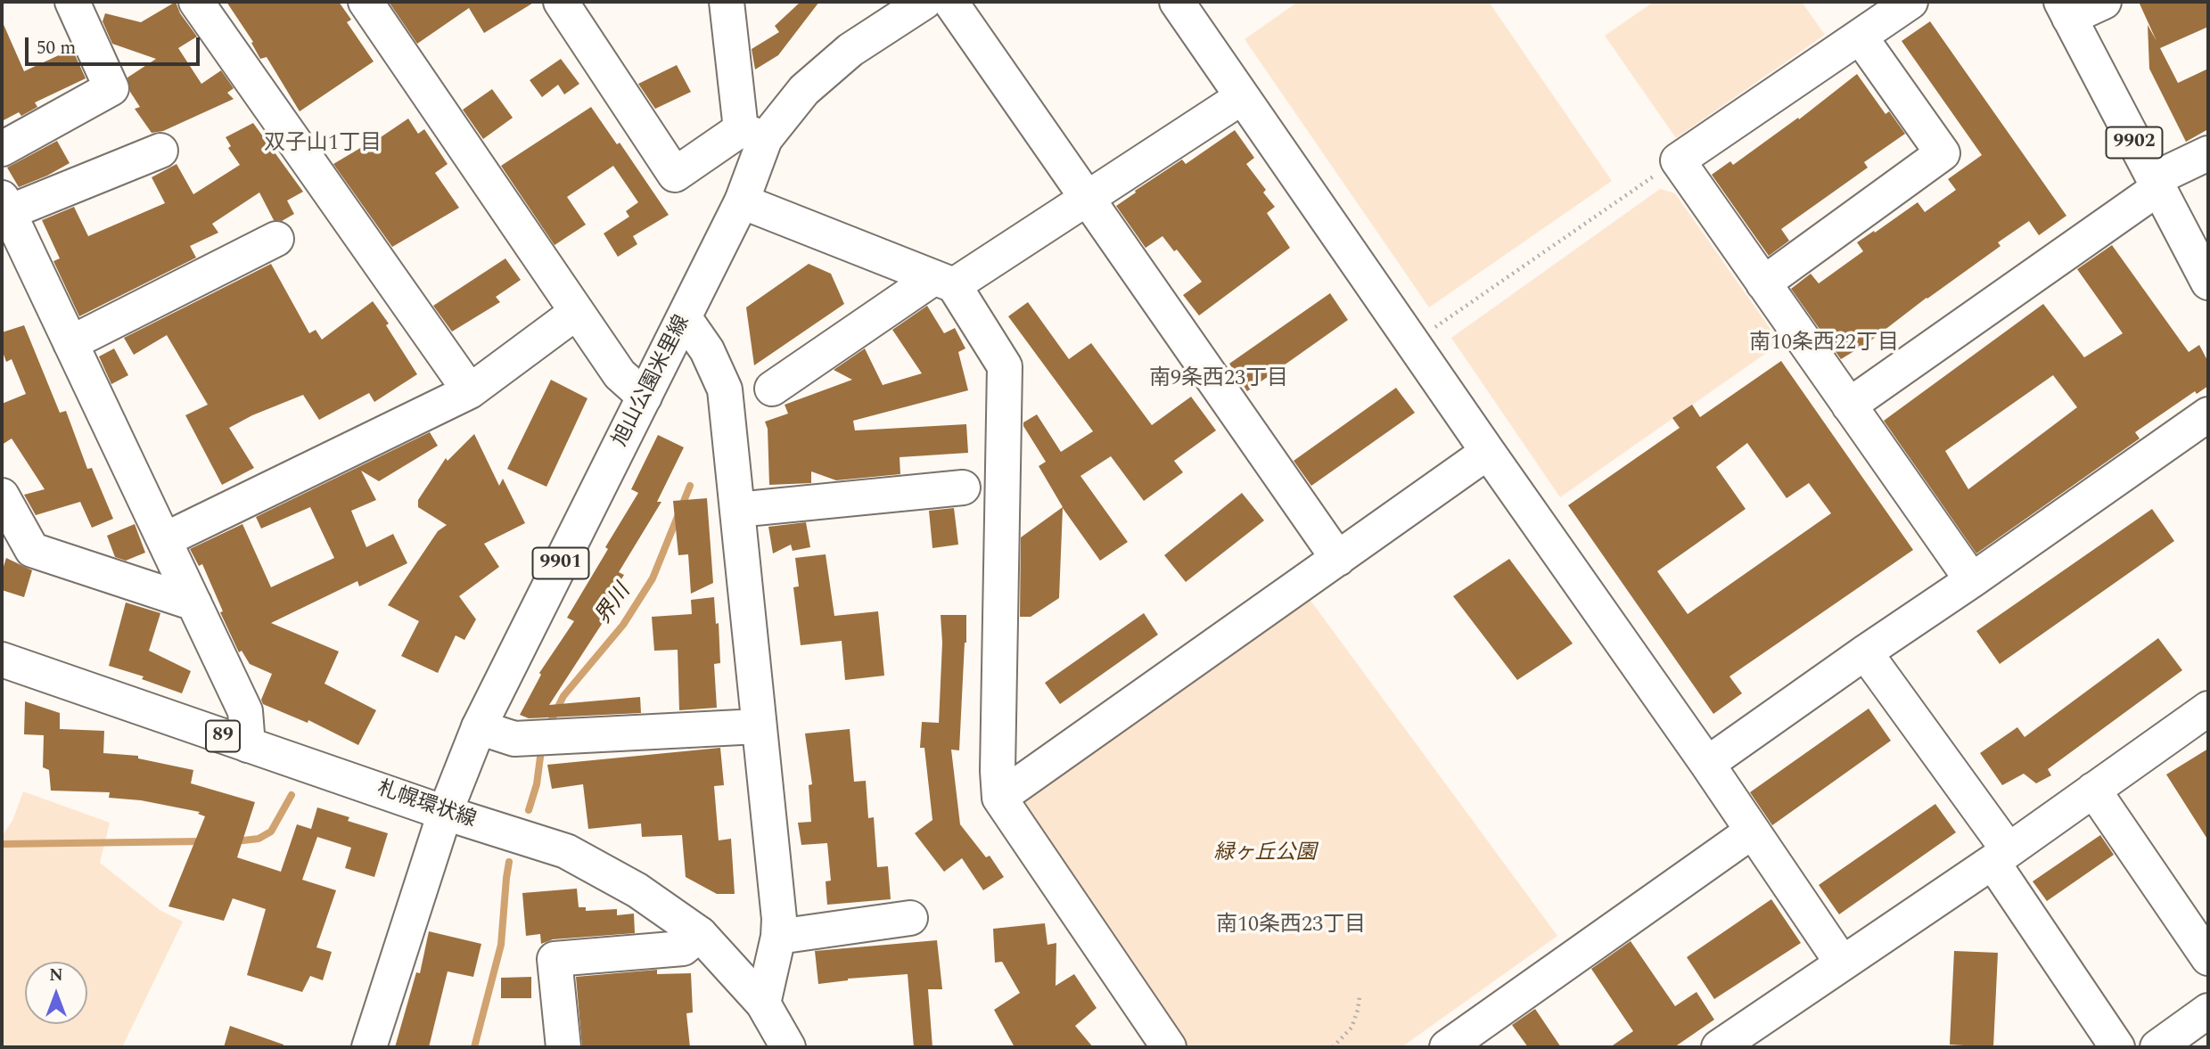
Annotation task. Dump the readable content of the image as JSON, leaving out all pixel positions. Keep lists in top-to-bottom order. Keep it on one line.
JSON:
{"streets":{"street":["9902","旭山公園米里線","9901","89","札幌環状線"]},"crossings":[["旭山公園米里線","札幌環状線"]],"districts":["双子山1丁目","南10条西22丁目","南9条西23丁目","南10条西23丁目"],"water":["界川"],"parks":["緑ヶ丘公園"],"scale_bar":"50 m","north":"top"}
